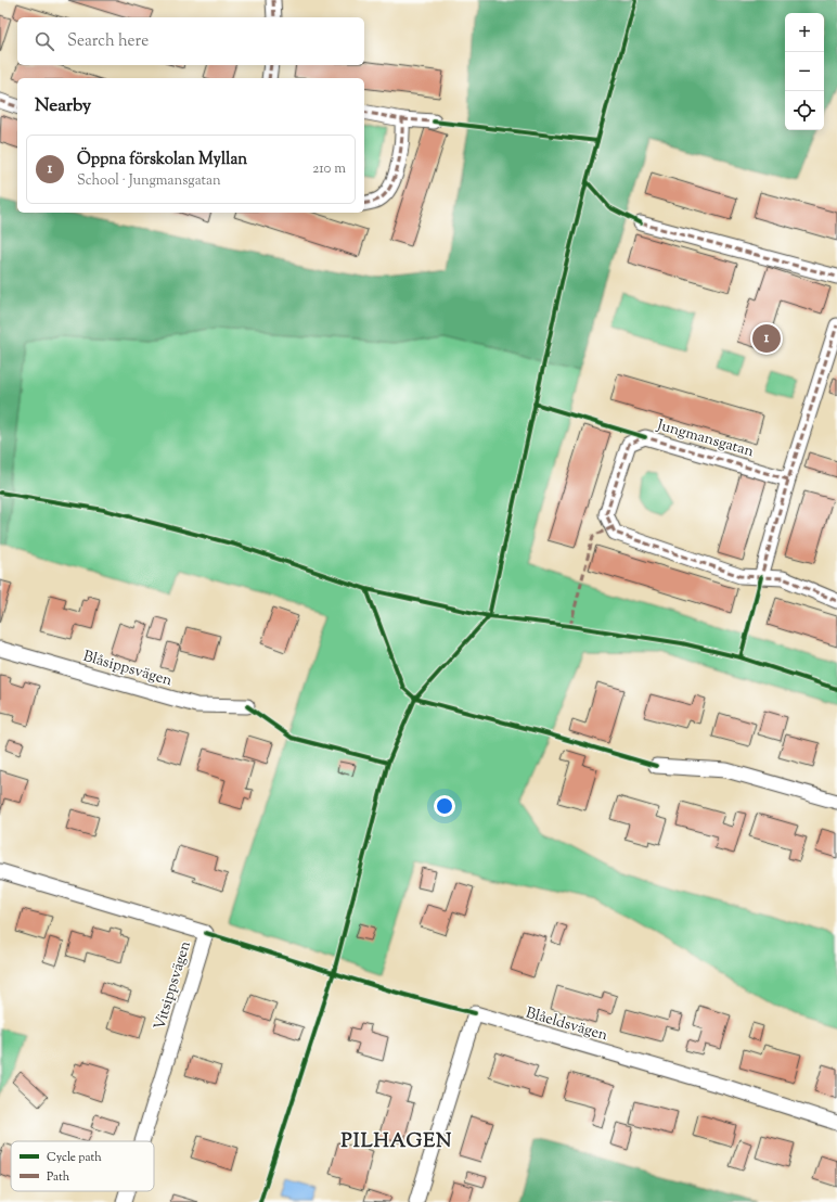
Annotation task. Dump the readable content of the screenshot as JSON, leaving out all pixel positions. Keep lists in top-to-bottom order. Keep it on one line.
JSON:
{"streets":{"street":["Jungmansgatan","Blåsippsvägen","Vitsippsvägen","Blåeldsvägen"]},"districts":["PILHAGEN"],"legend":["Cycle path","Path"],"page":{"map_buttons":["+","−"],"search":"Search here","heading":"Nearby","list":[{"mark":"1","name":"Öppna förskolan Myllan","note":"School · Jungmansgatan","value":"210 m"}],"pins":"1"}}
